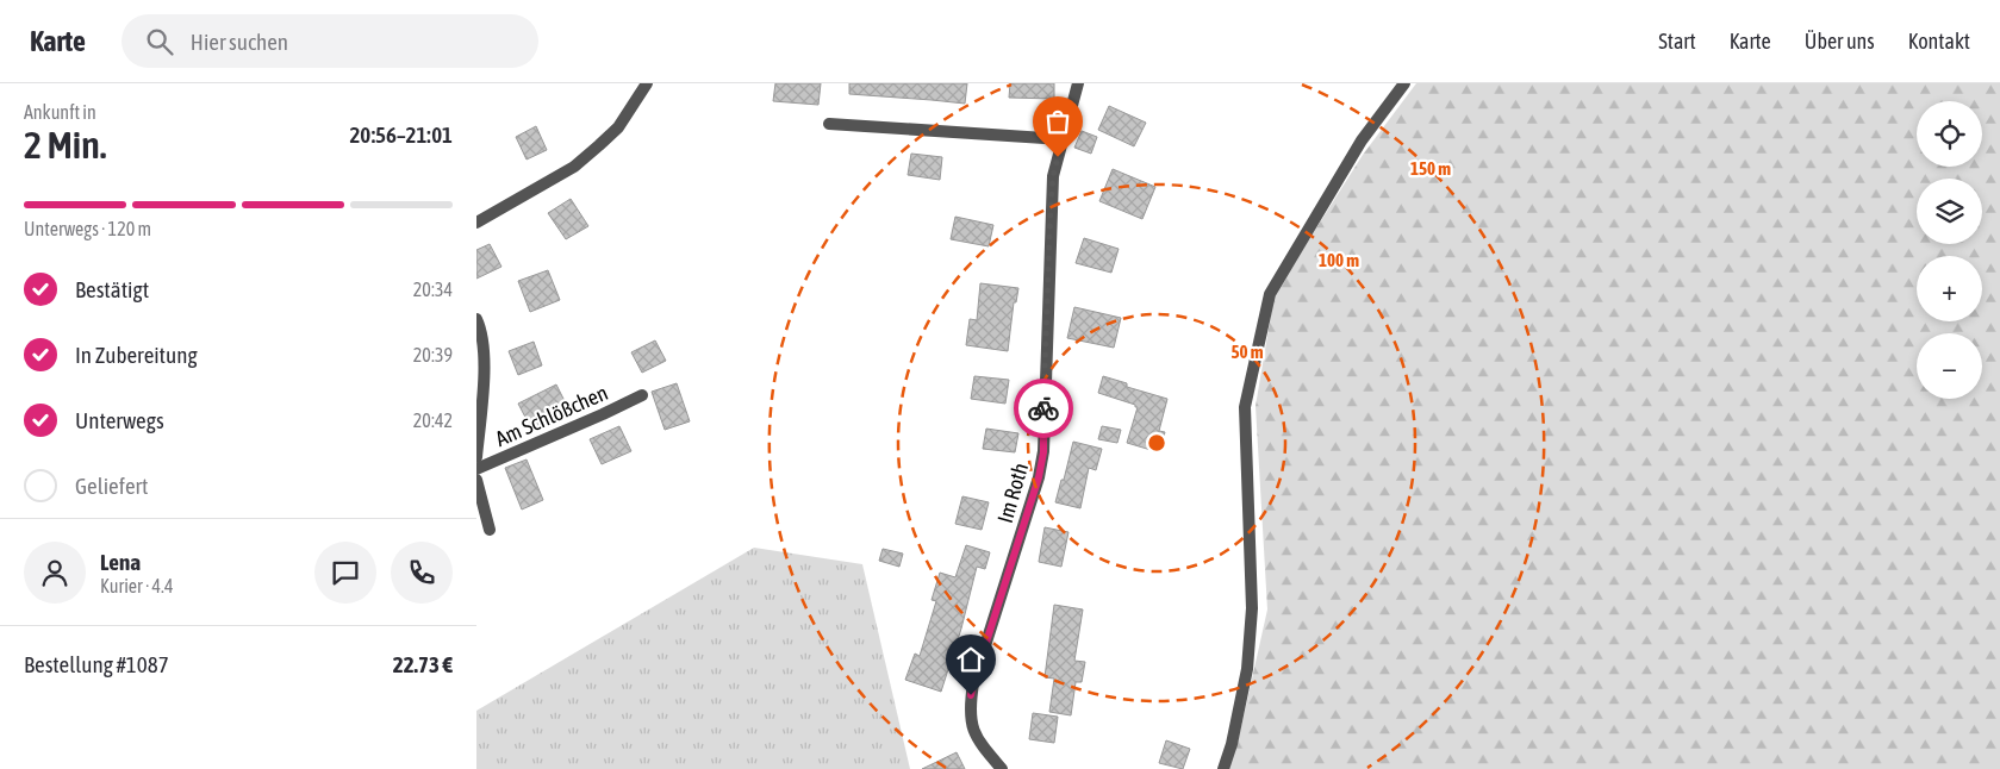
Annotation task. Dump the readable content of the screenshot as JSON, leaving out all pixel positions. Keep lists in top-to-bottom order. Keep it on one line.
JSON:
{"streets":{"street":["Am Schlößchen","Im Roth"]},"page":{"header":"Karte","search":"Hier suchen","nav":["Start","Karte","Über uns","Kontakt"],"heading":["2 Min.","Ankunft in","20:56–21:01"],"panel":["Lena","Kurier · 4.4","Bestellung #1087","22.73 €"],"map_buttons":["+","−"],"bar":"Unterwegs · 120 m","list":[["Bestätigt","20:34"],["In Zubereitung","20:39"],["Unterwegs","20:42"],"Geliefert"]},"rings":["150 m","100 m","50 m"]}
